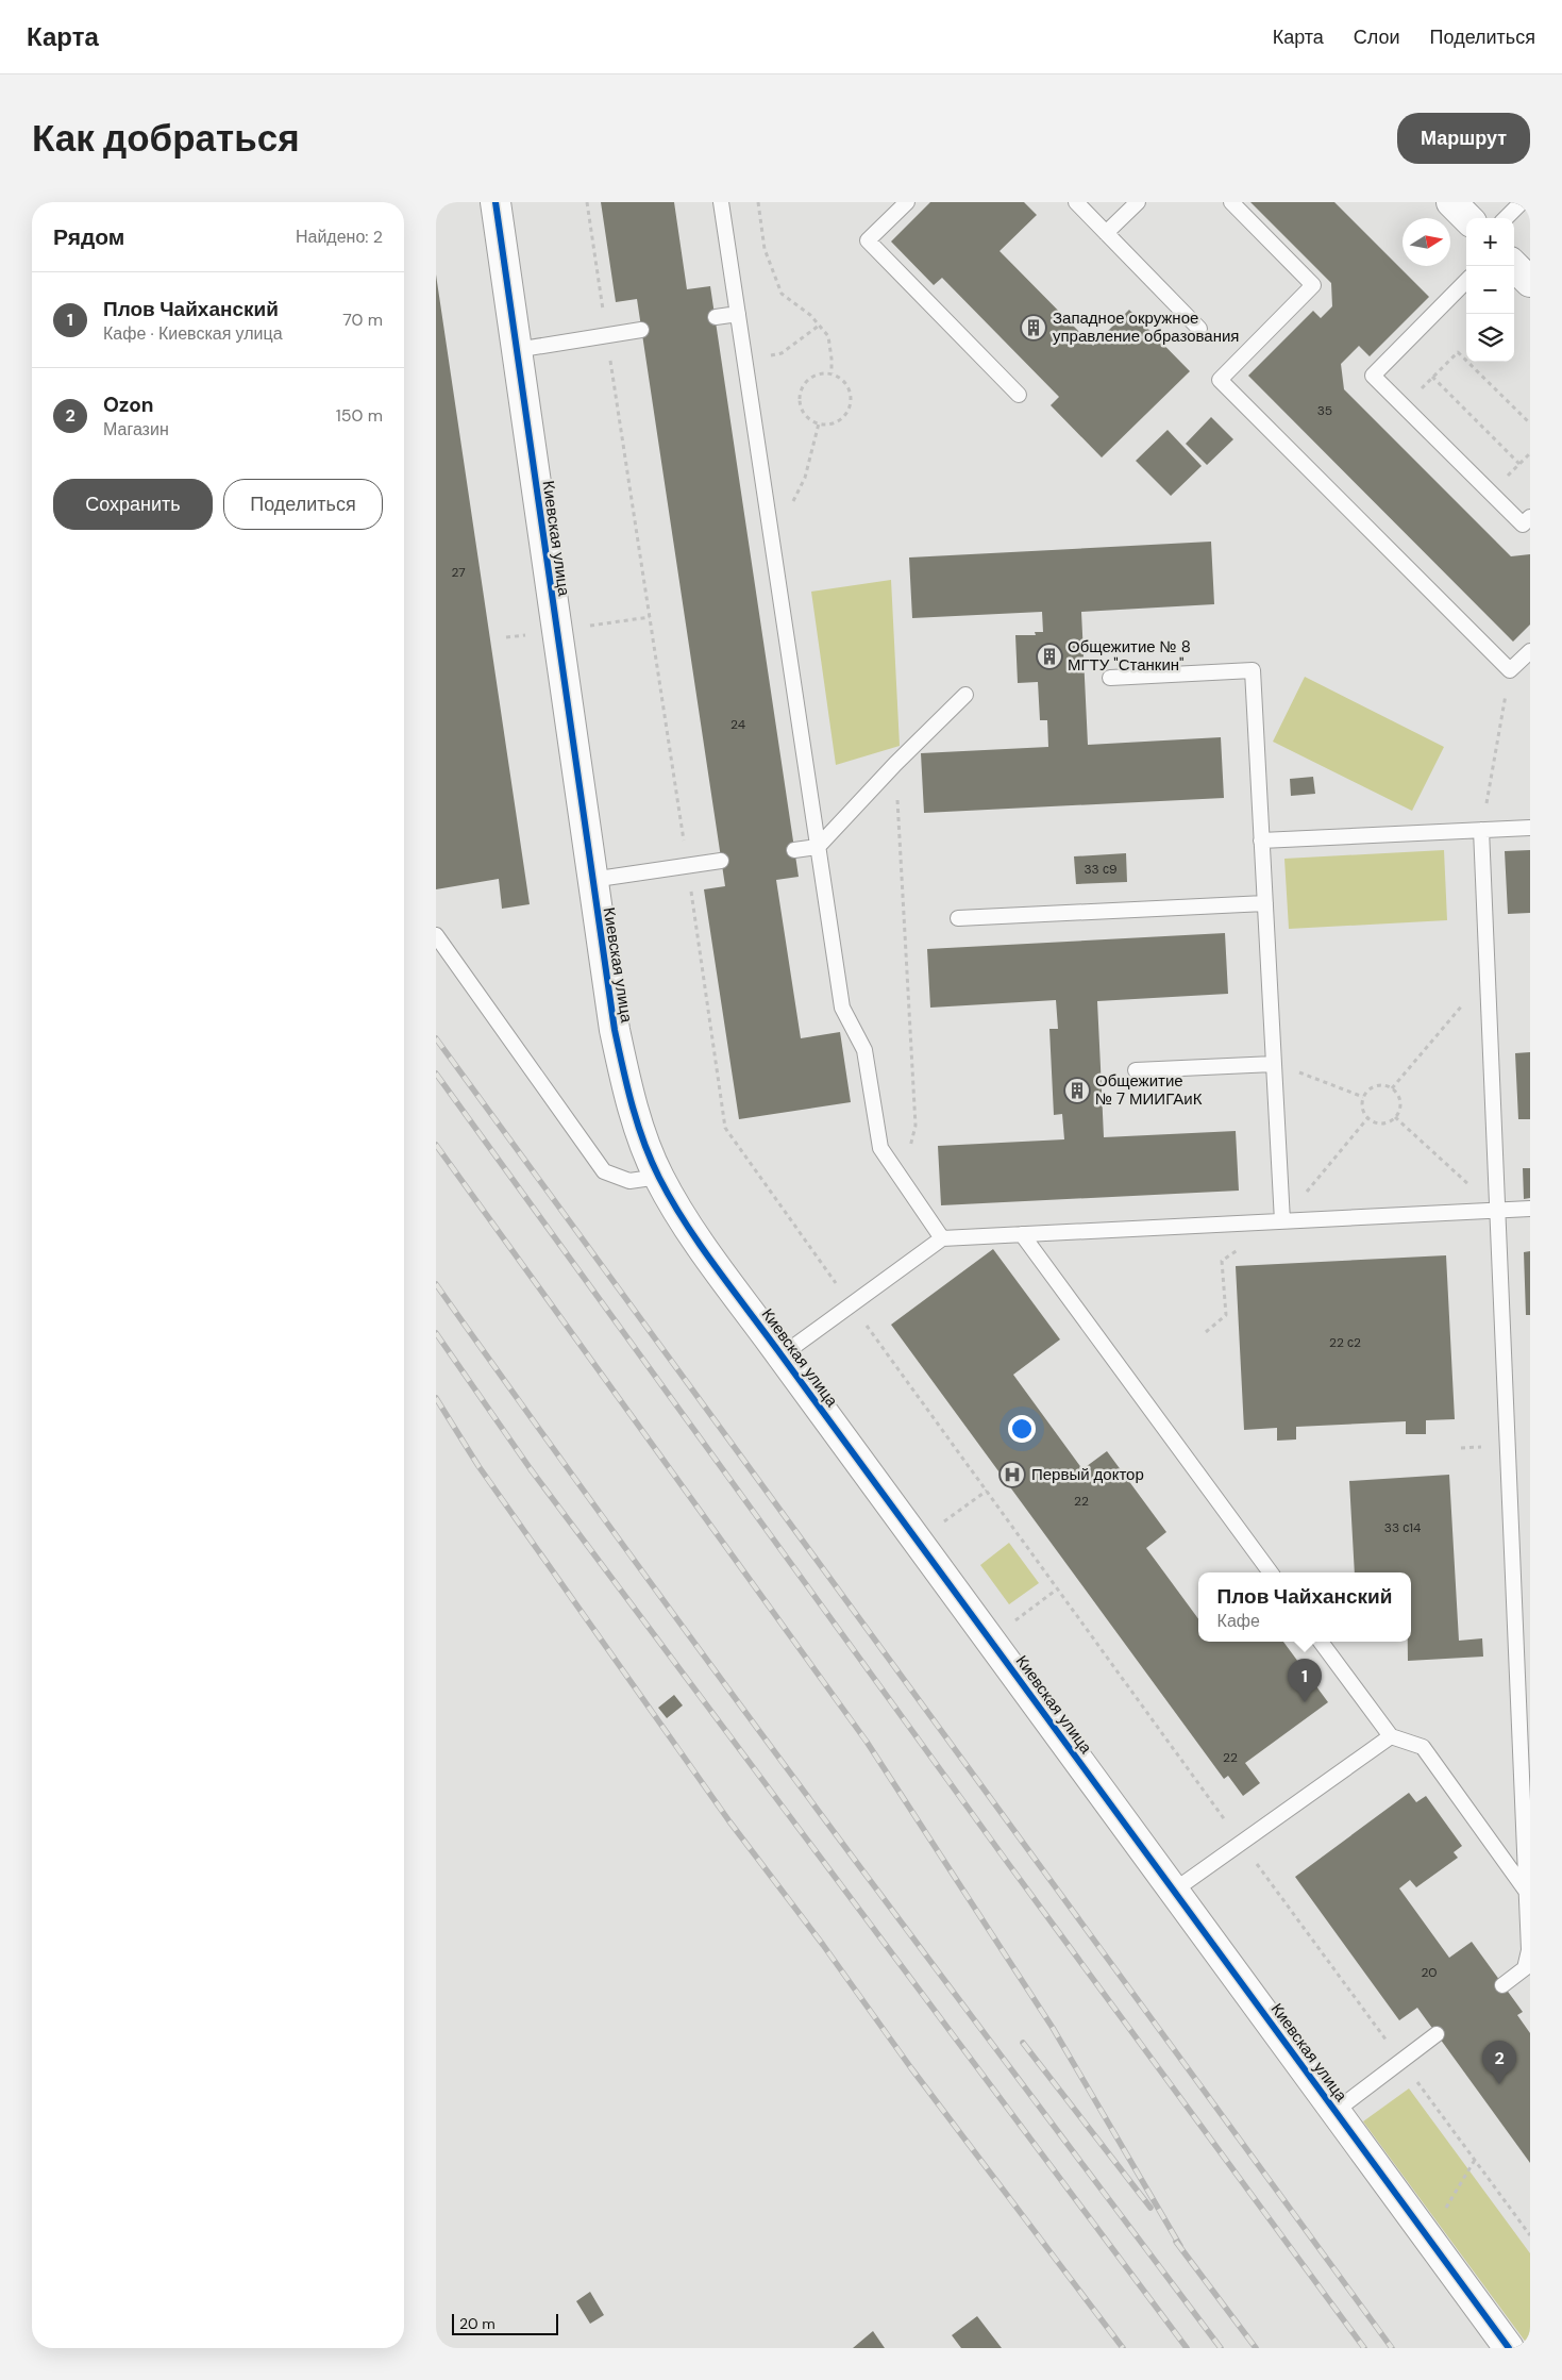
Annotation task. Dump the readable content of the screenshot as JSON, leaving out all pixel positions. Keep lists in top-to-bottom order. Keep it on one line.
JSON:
{"streets":{"street":["Киевская улица"]},"places":{"building":["Западное окружное управление образования","Общежитие № 8 МГТУ \"Станкин\"","Общежитие № 7 МИИГАиК"],"hospital":["Первый доктор"]},"house_numbers":["35","27","24","33 с9","22 с2","22","33 с14","22","20"],"scale_bar":"20 m","north":"right","page":{"header":"Карта","nav":["Карта","Слои","Поделиться"],"buttons":["Маршрут",["Сохранить","Поделиться"]],"title":"Как добраться","heading":["Рядом","Найдено: 2"],"map_buttons":["+","−"],"list":[{"mark":"1","name":"Плов Чайханский","note":"Кафе · Киевская улица","value":"70 m"},{"mark":"2","name":"Ozon","note":"Магазин","value":"150 m"}],"popup":["Плов Чайханский","Кафе"],"pins":["1","2"],"scale":"20 m"}}
